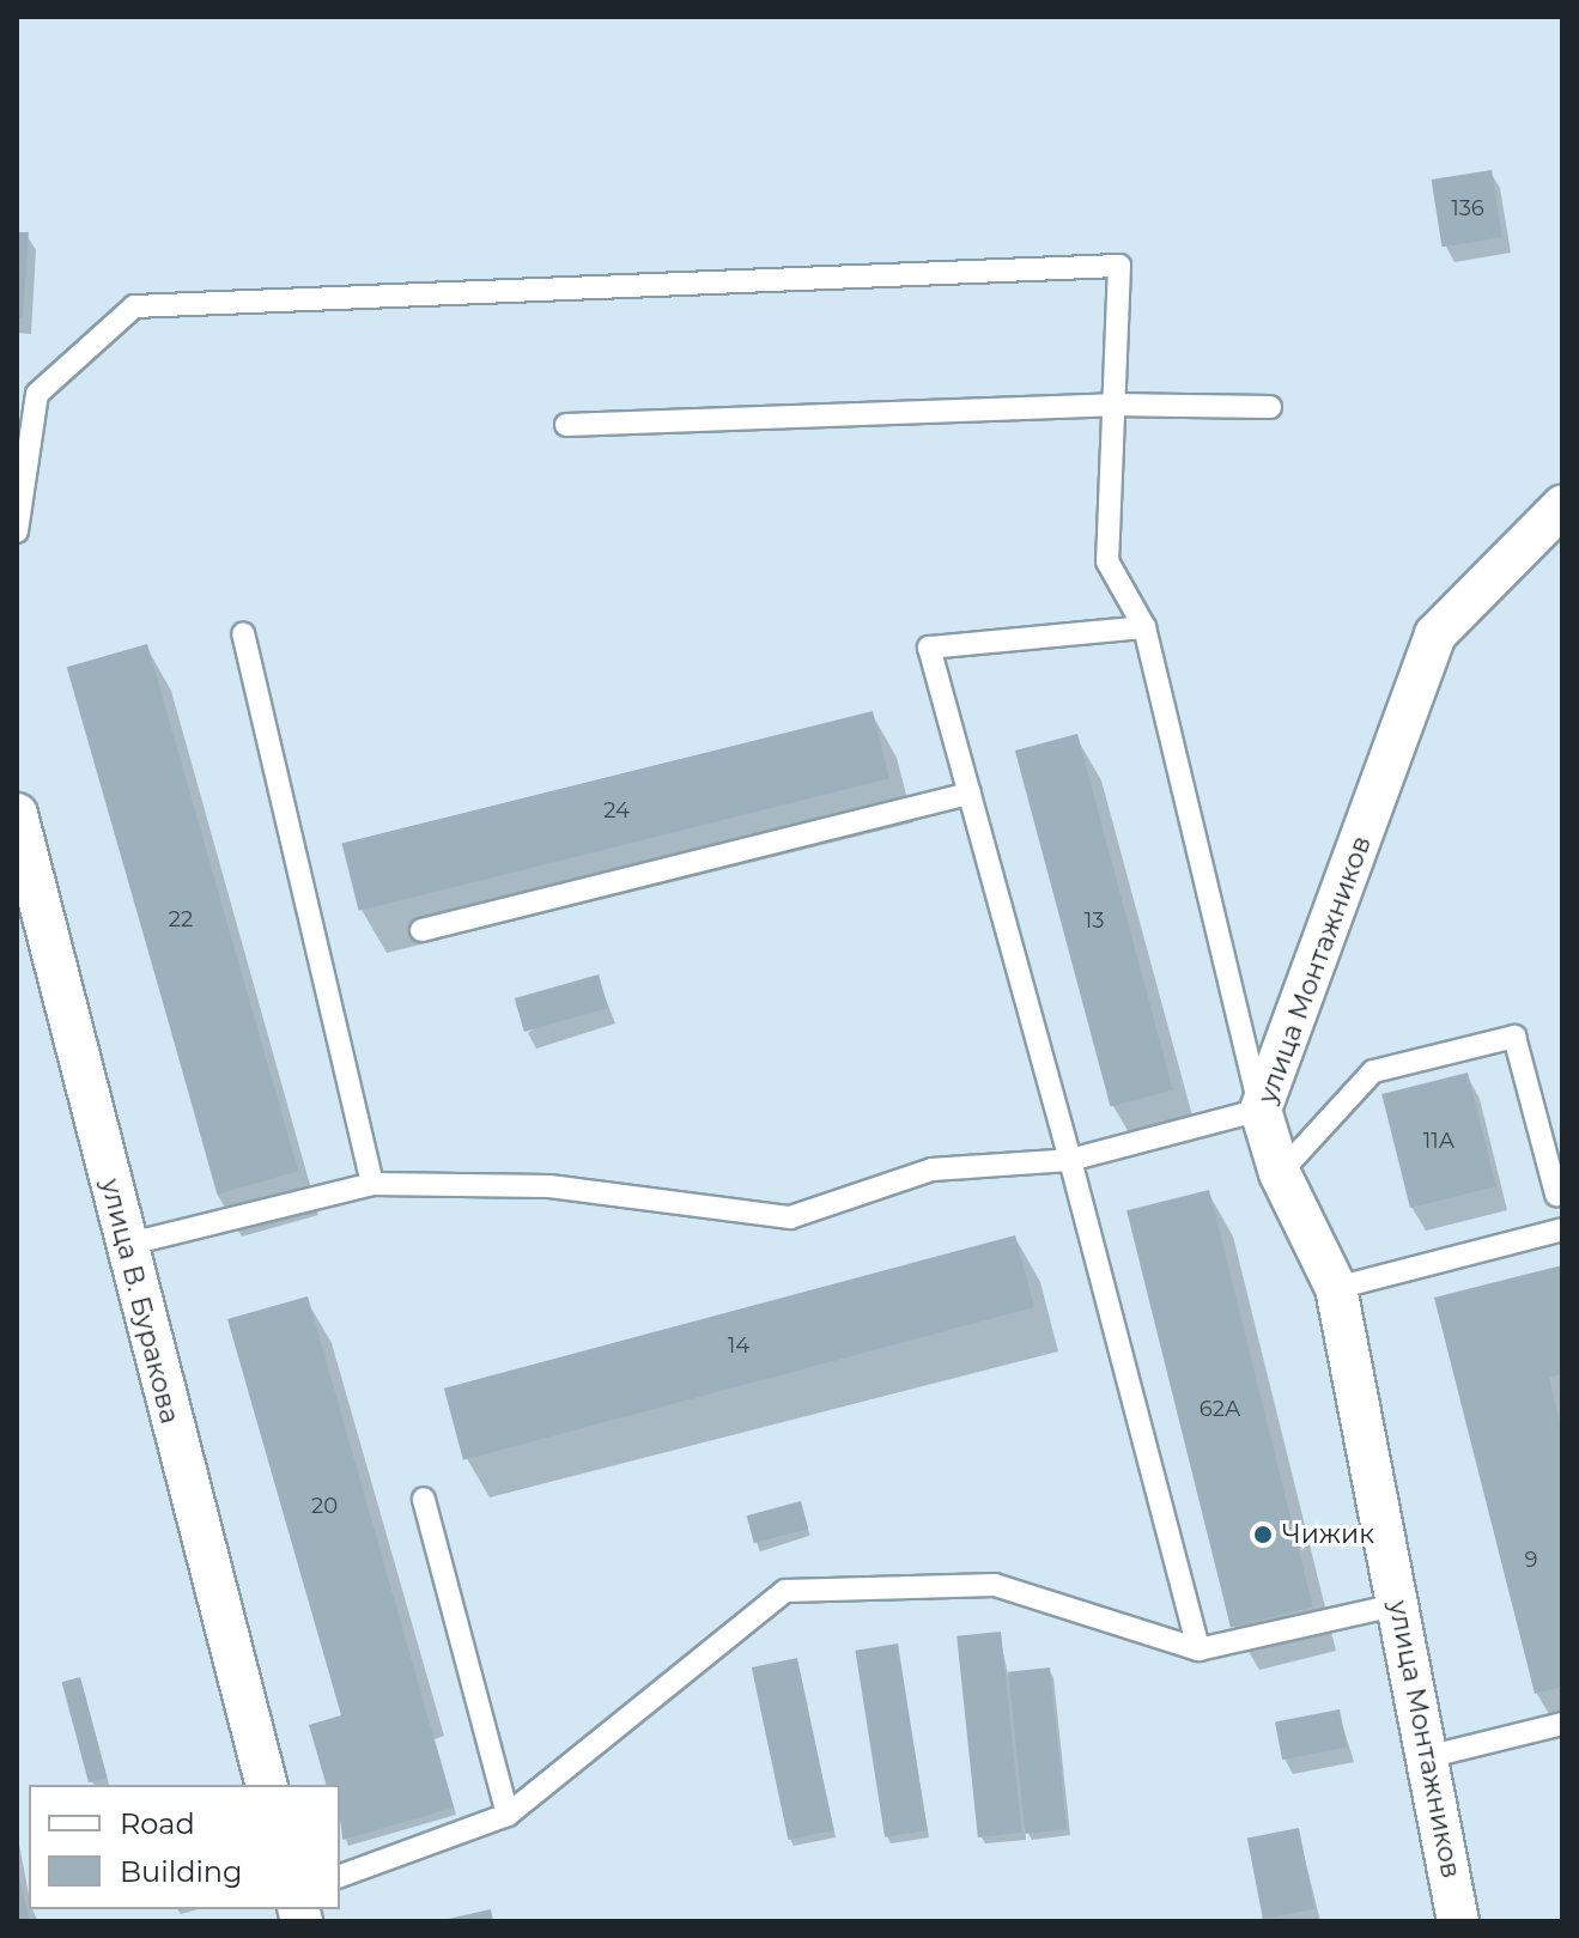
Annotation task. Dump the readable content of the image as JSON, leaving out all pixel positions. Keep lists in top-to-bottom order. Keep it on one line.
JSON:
{"streets":{"street":["улица Монтажников","улица В. Буракова"]},"places":["Чижик"],"house_numbers":["136","24","22","13","11А","14","62А","20","9"],"legend":["Road","Building"]}
